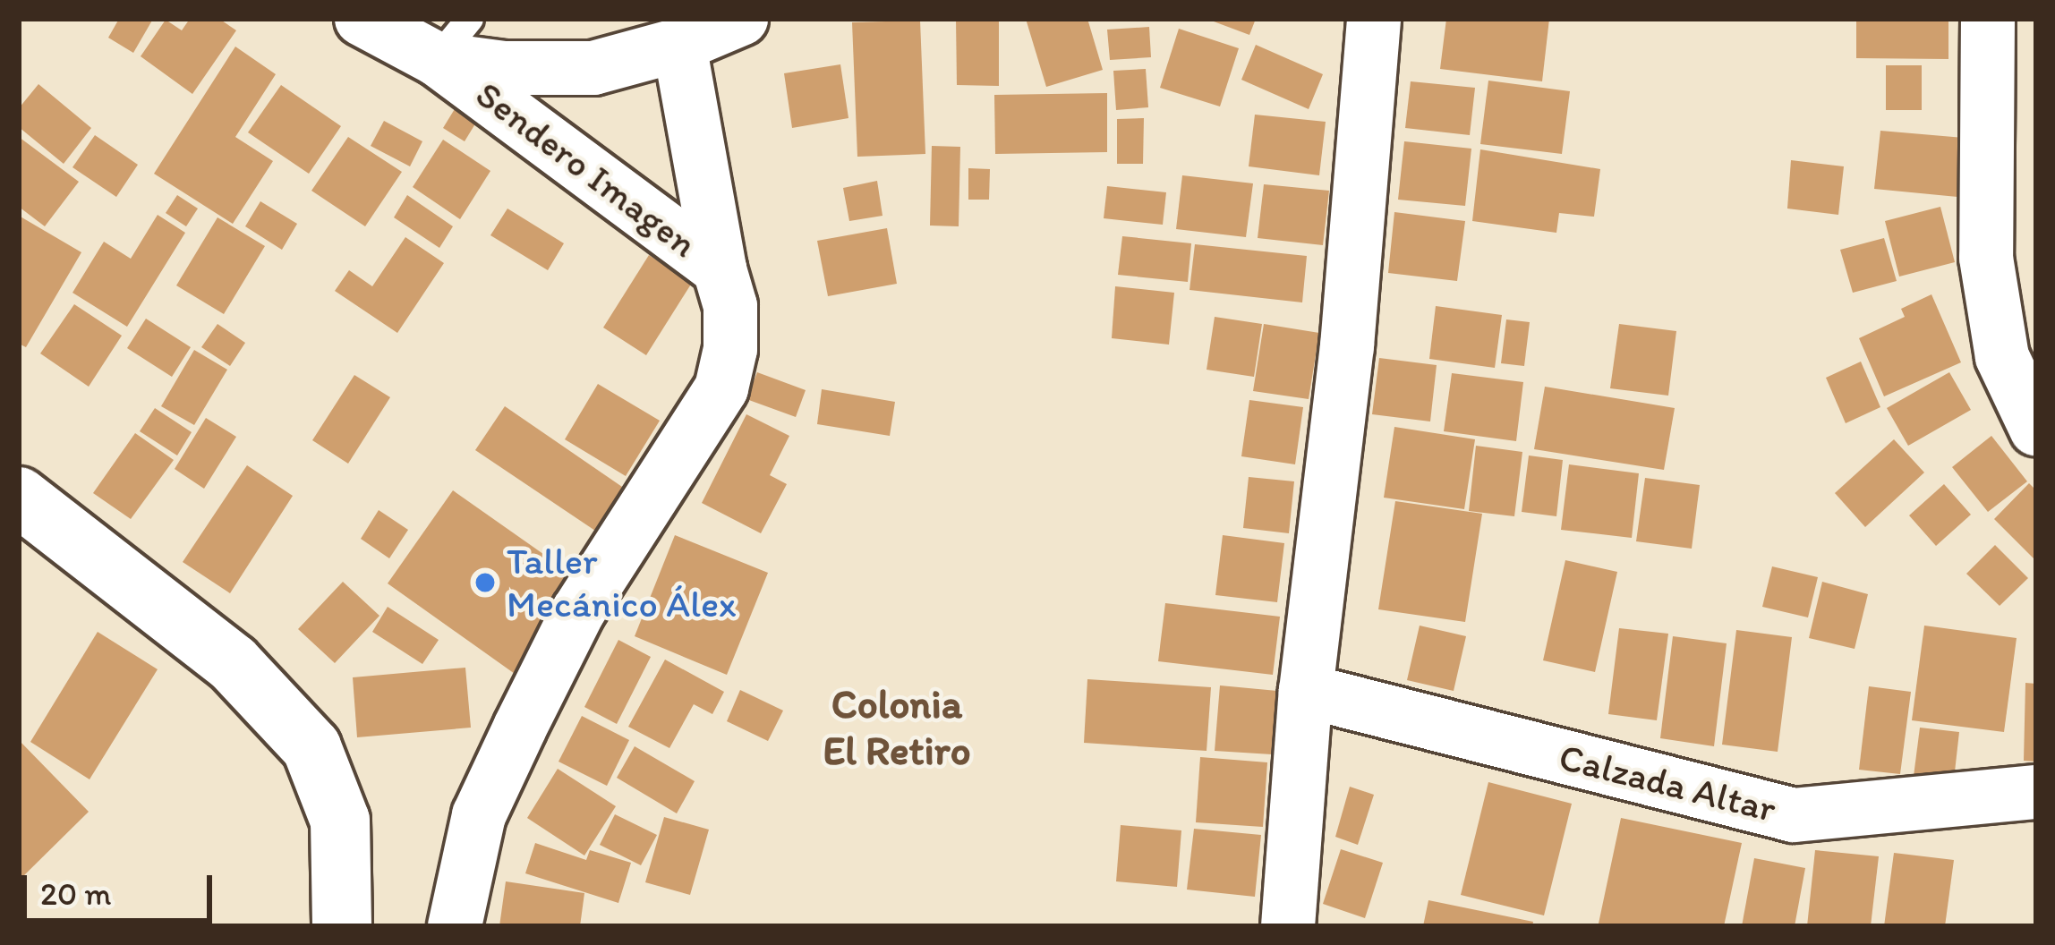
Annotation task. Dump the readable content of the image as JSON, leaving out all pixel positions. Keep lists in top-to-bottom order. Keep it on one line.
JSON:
{"streets":{"street":["Sendero Imagen","Calzada Altar"]},"districts":["Colonia El Retiro"],"places":["Taller Mecánico Álex"],"scale_bar":"20 m"}
